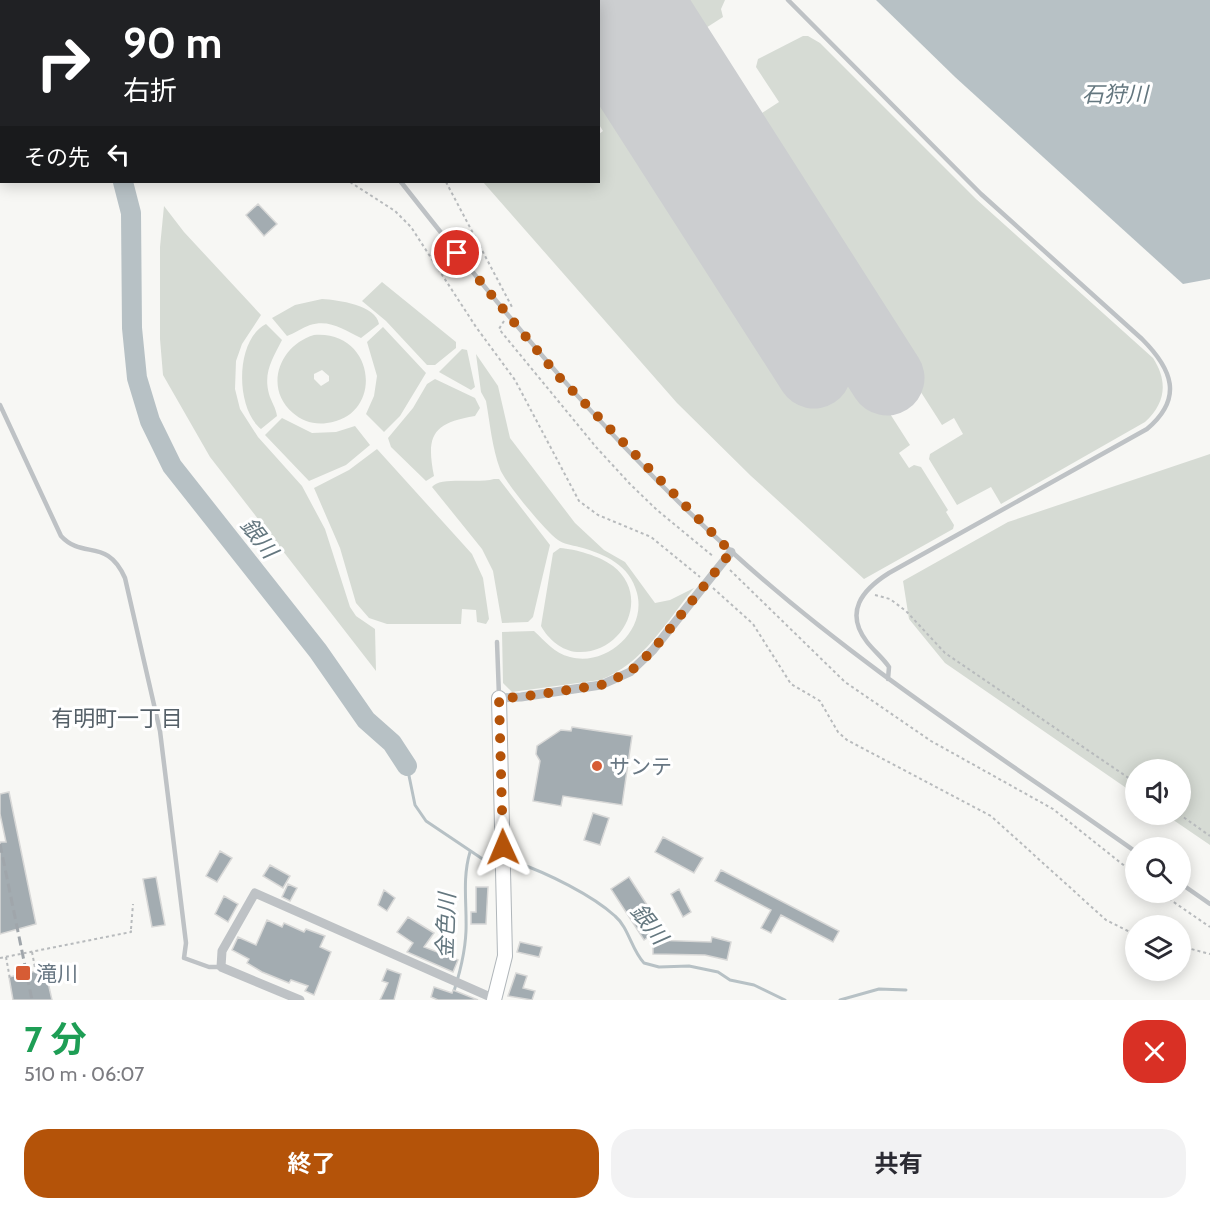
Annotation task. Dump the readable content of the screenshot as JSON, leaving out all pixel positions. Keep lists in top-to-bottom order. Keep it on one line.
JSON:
{"districts":["有明町一丁目"],"water":["石狩川","銀川","金色川"],"places":{"other":["サンテ"],"transit":["滝川"]},"page":{"turn":["90 m","右折"],"then":"その先","heading":["7 分","510 m · 06:07"],"buttons":["終了","共有"]}}
